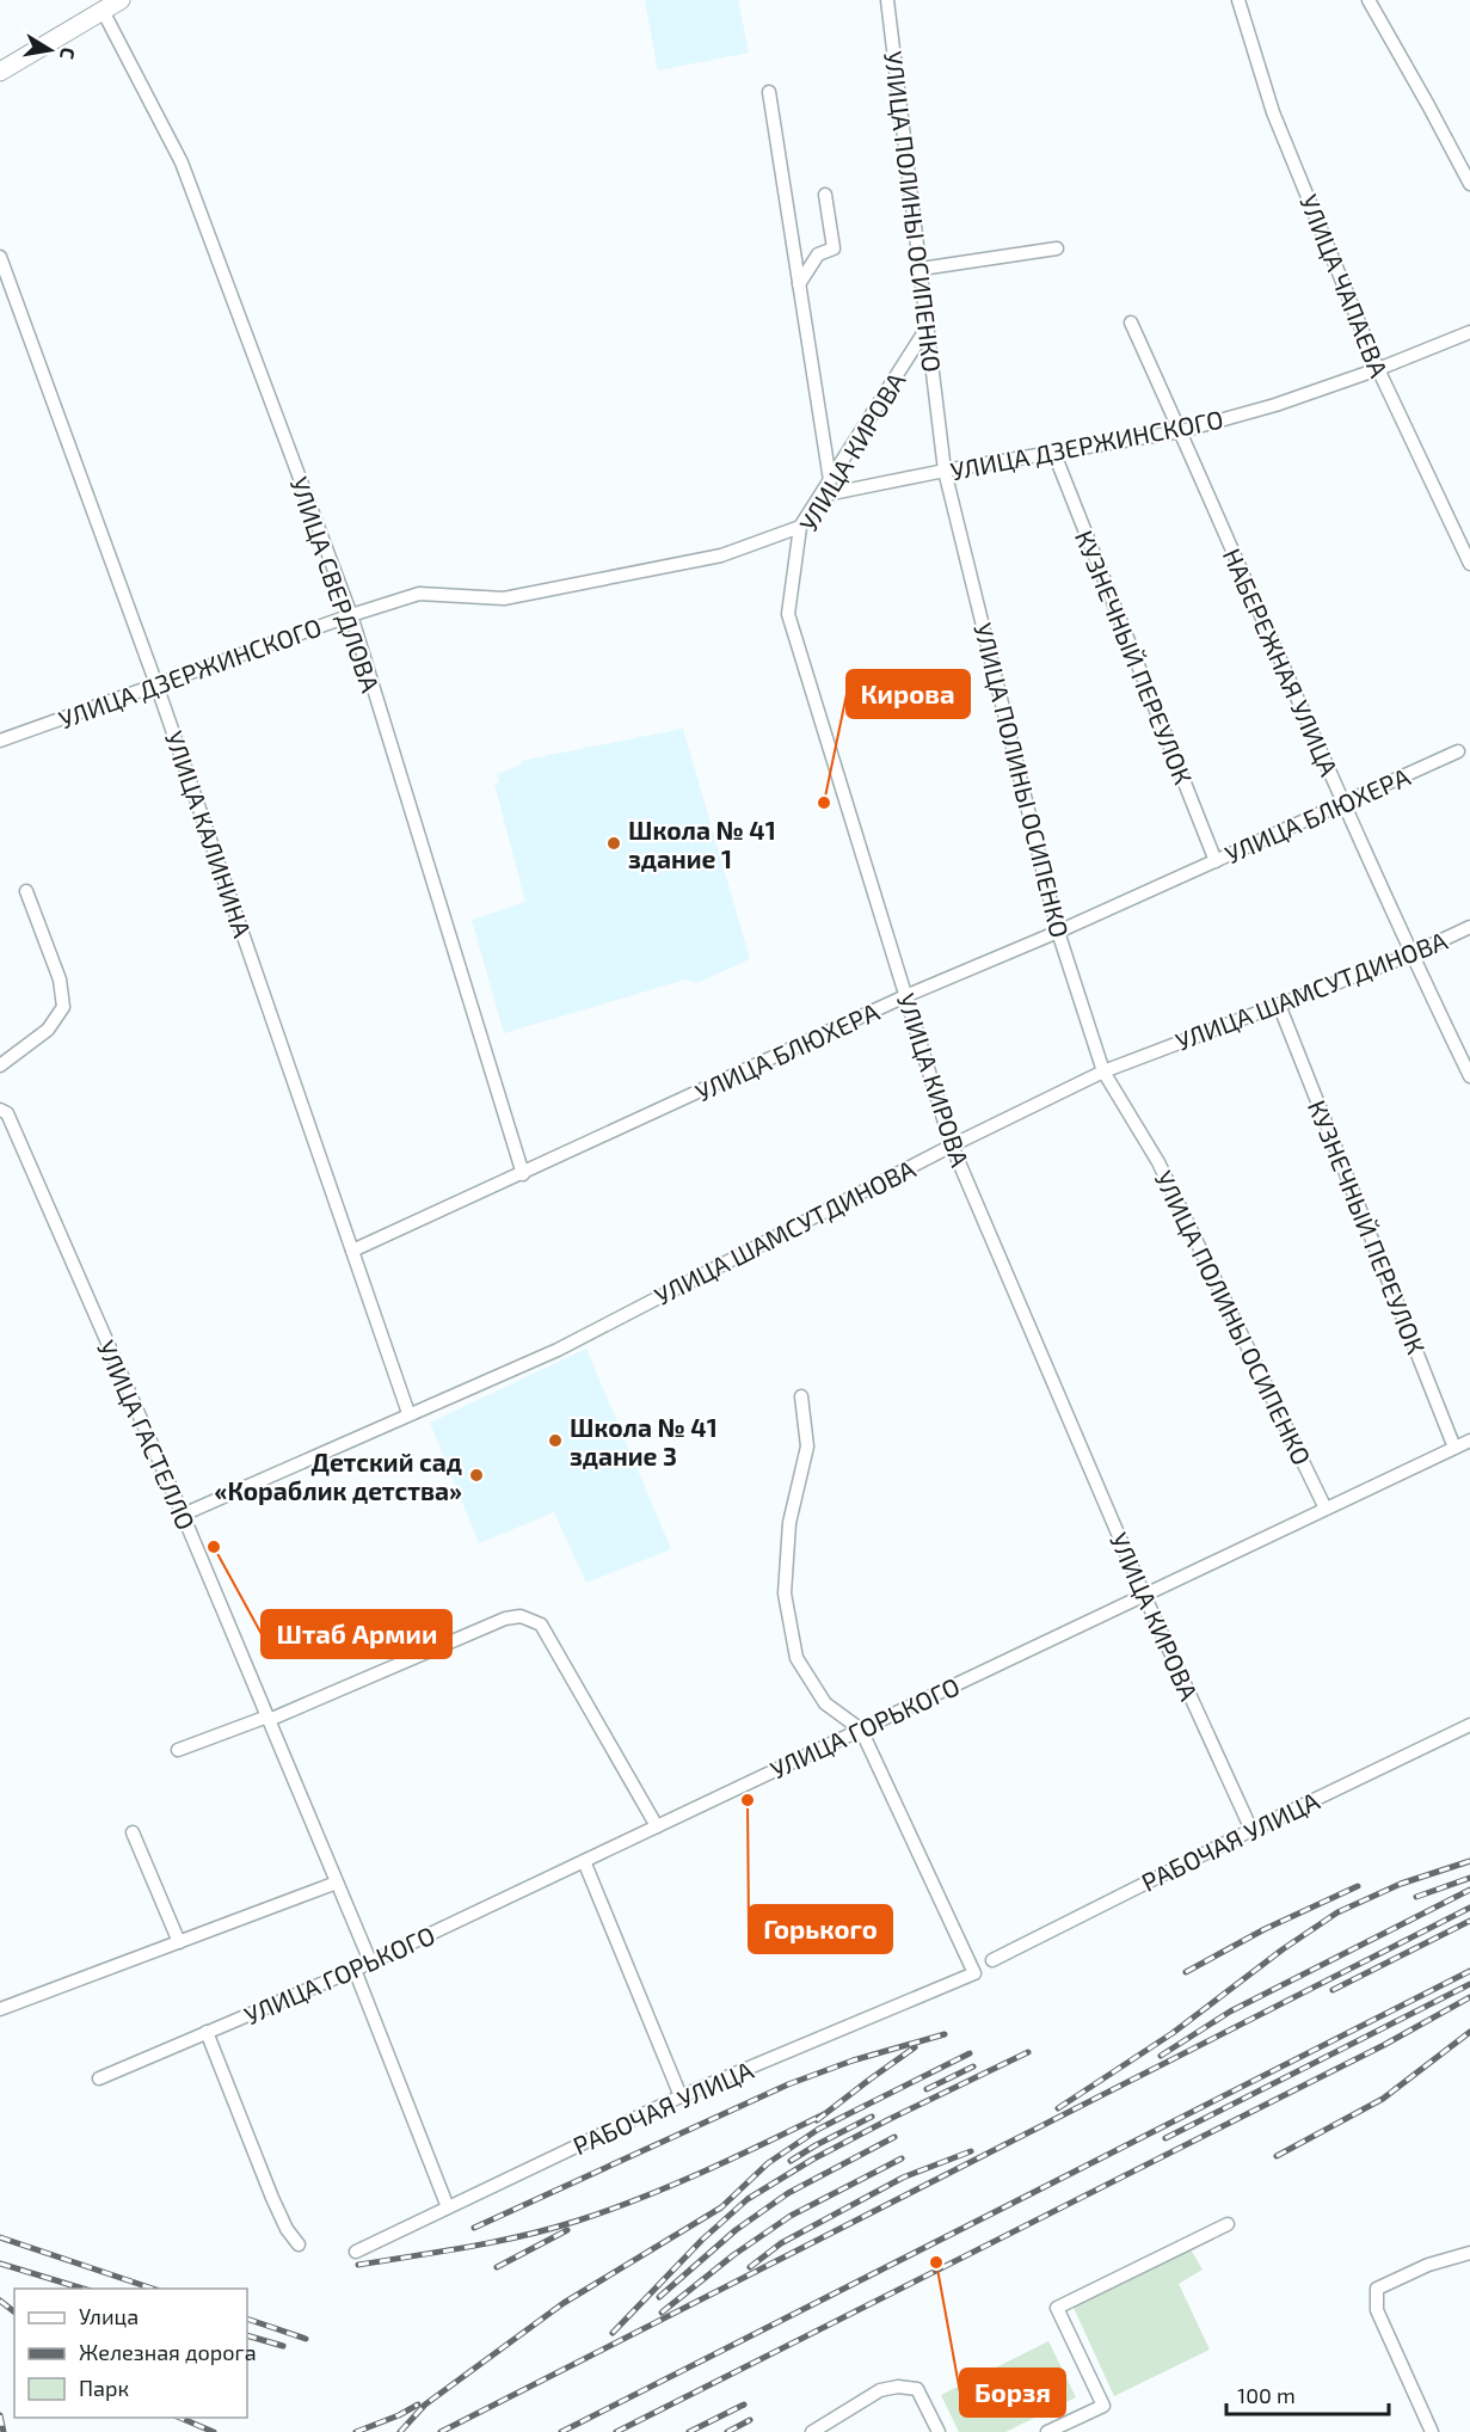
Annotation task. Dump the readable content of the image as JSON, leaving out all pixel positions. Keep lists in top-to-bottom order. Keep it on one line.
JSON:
{"streets":{"street":["УЛИЦА ПОЛИНЫ ОСИПЕНКО","УЛИЦА ЧАПАЕВА","УЛИЦА ДЗЕРЖИНСКОГО","УЛИЦА КИРОВА","УЛИЦА СВЕРДЛОВА","КУЗНЕЧНЫЙ ПЕРЕУЛОК","НАБЕРЕЖНАЯ УЛИЦА","УЛИЦА БЛЮХЕРА","УЛИЦА КАЛИНИНА","УЛИЦА ШАМСУТДИНОВА","УЛИЦА ГАСТЕЛЛО","УЛИЦА ГОРЬКОГО","РАБОЧАЯ УЛИЦА"]},"crossings":[["УЛИЦА ПОЛИНЫ ОСИПЕНКО","УЛИЦА ДЗЕРЖИНСКОГО"],["УЛИЦА ПОЛИНЫ ОСИПЕНКО","УЛИЦА КИРОВА"],["УЛИЦА ПОЛИНЫ ОСИПЕНКО","УЛИЦА БЛЮХЕРА"],["УЛИЦА ПОЛИНЫ ОСИПЕНКО","УЛИЦА ШАМСУТДИНОВА"],["УЛИЦА ПОЛИНЫ ОСИПЕНКО","УЛИЦА ГОРЬКОГО"],["УЛИЦА ЧАПАЕВА","УЛИЦА ДЗЕРЖИНСКОГО"],["УЛИЦА ДЗЕРЖИНСКОГО","УЛИЦА КИРОВА"],["УЛИЦА ДЗЕРЖИНСКОГО","УЛИЦА СВЕРДЛОВА"],["УЛИЦА ДЗЕРЖИНСКОГО","КУЗНЕЧНЫЙ ПЕРЕУЛОК"],["УЛИЦА ДЗЕРЖИНСКОГО","НАБЕРЕЖНАЯ УЛИЦА"],["УЛИЦА ДЗЕРЖИНСКОГО","УЛИЦА КАЛИНИНА"],["УЛИЦА КИРОВА","УЛИЦА БЛЮХЕРА"],["УЛИЦА КИРОВА","УЛИЦА ШАМСУТДИНОВА"],["УЛИЦА КИРОВА","УЛИЦА ГОРЬКОГО"],["УЛИЦА КИРОВА","РАБОЧАЯ УЛИЦА"],["УЛИЦА СВЕРДЛОВА","УЛИЦА БЛЮХЕРА"],["КУЗНЕЧНЫЙ ПЕРЕУЛОК","УЛИЦА БЛЮХЕРА"],["КУЗНЕЧНЫЙ ПЕРЕУЛОК","УЛИЦА ШАМСУТДИНОВА"],["КУЗНЕЧНЫЙ ПЕРЕУЛОК","УЛИЦА ГОРЬКОГО"],["НАБЕРЕЖНАЯ УЛИЦА","УЛИЦА БЛЮХЕРА"],["НАБЕРЕЖНАЯ УЛИЦА","УЛИЦА ШАМСУТДИНОВА"],["УЛИЦА БЛЮХЕРА","УЛИЦА КАЛИНИНА"],["УЛИЦА КАЛИНИНА","УЛИЦА ШАМСУТДИНОВА"],["УЛИЦА ШАМСУТДИНОВА","УЛИЦА ГАСТЕЛЛО"],["УЛИЦА ГАСТЕЛЛО","УЛИЦА ГОРЬКОГО"],["УЛИЦА ГОРЬКОГО","РАБОЧАЯ УЛИЦА"]],"places":["Кирова","Школа № 41 здание 1","Школа № 41 здание 3","Детский сад «Кораблик детства»","Штаб Армии","Горького","Борзя"],"legend":["Улица","Железная дорога","Парк"],"scale_bar":"100 m","north":"right"}
